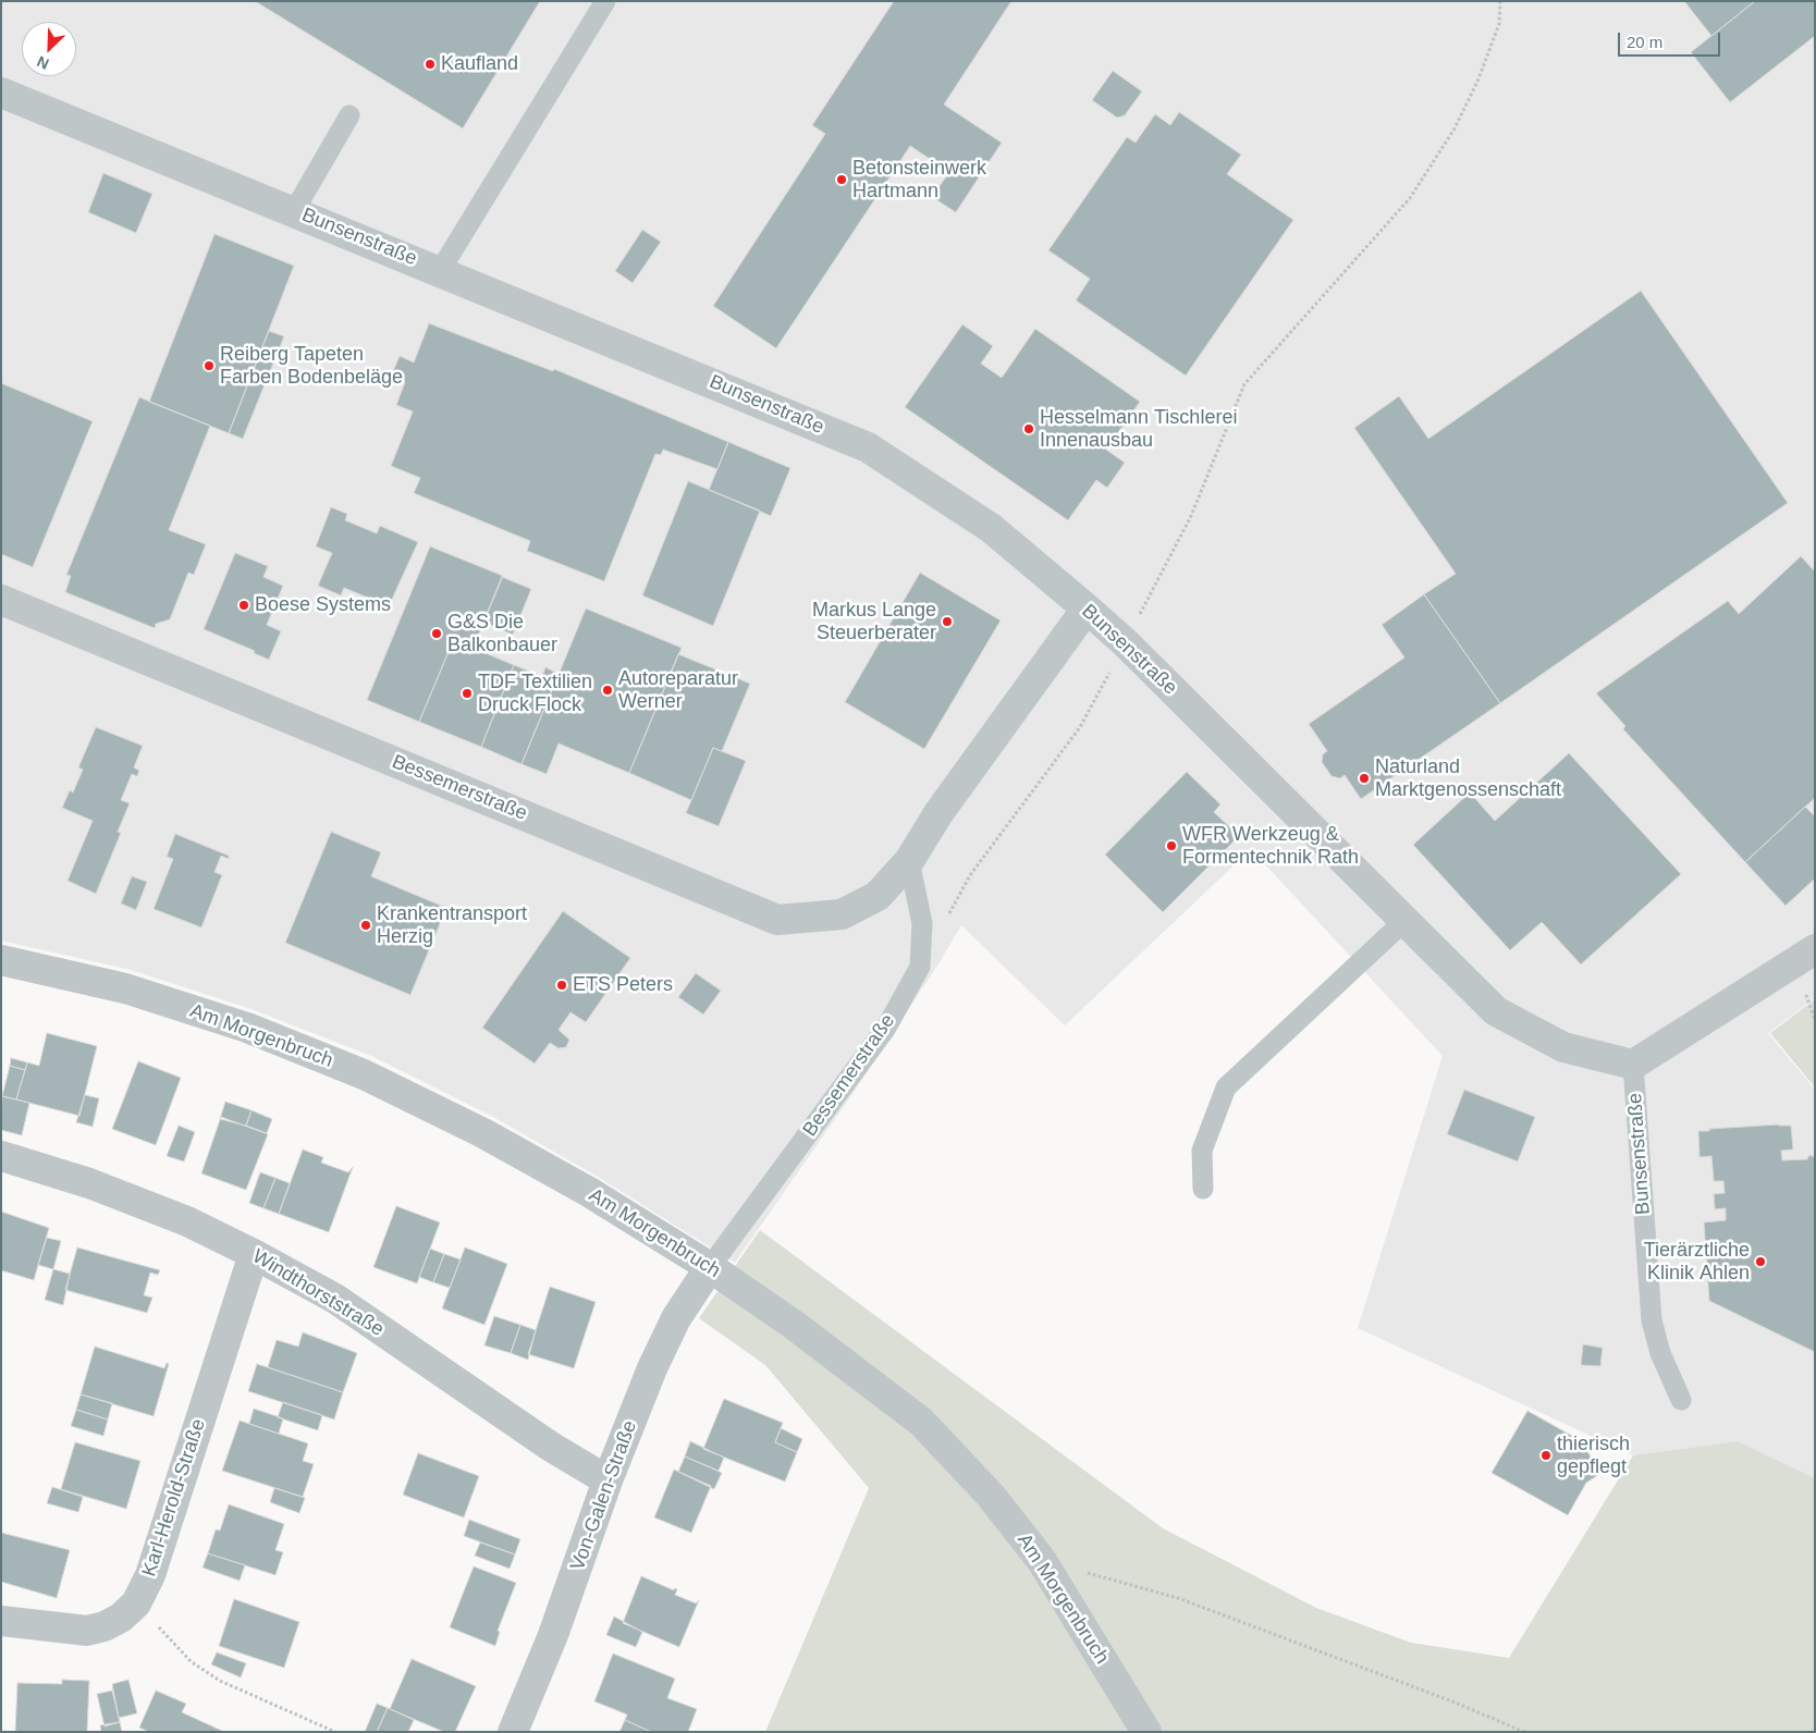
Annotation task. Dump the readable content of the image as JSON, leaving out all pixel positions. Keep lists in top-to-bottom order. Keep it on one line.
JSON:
{"streets":{"street":["Bunsenstraße","Bessemerstraße","Am Morgenbruch","Windthorststraße","Von-Galen-Straße","Karl-Herold-Straße"]},"crossings":[["Bunsenstraße","Bessemerstraße"],["Bessemerstraße","Am Morgenbruch"],["Bessemerstraße","Von-Galen-Straße"],["Am Morgenbruch","Von-Galen-Straße"],["Windthorststraße","Von-Galen-Straße"],["Windthorststraße","Karl-Herold-Straße"]],"places":["Kaufland","Betonsteinwerk Hartmann","Reiberg Tapeten Farben Bodenbeläge","Hesselmann Tischlerei Innenausbau","Boese Systems","Markus Lange Steuerberater","G&S Die Balkonbauer","Autoreparatur Werner","TDF Textilien Druck Flock","Naturland Marktgenossenschaft","WFR Werkzeug & Formentechnik Rath","Krankentransport Herzig","ETS Peters","Tierärztliche Klinik Ahlen","thierisch gepflegt"],"scale_bar":"20 m","north":"bottom left"}
